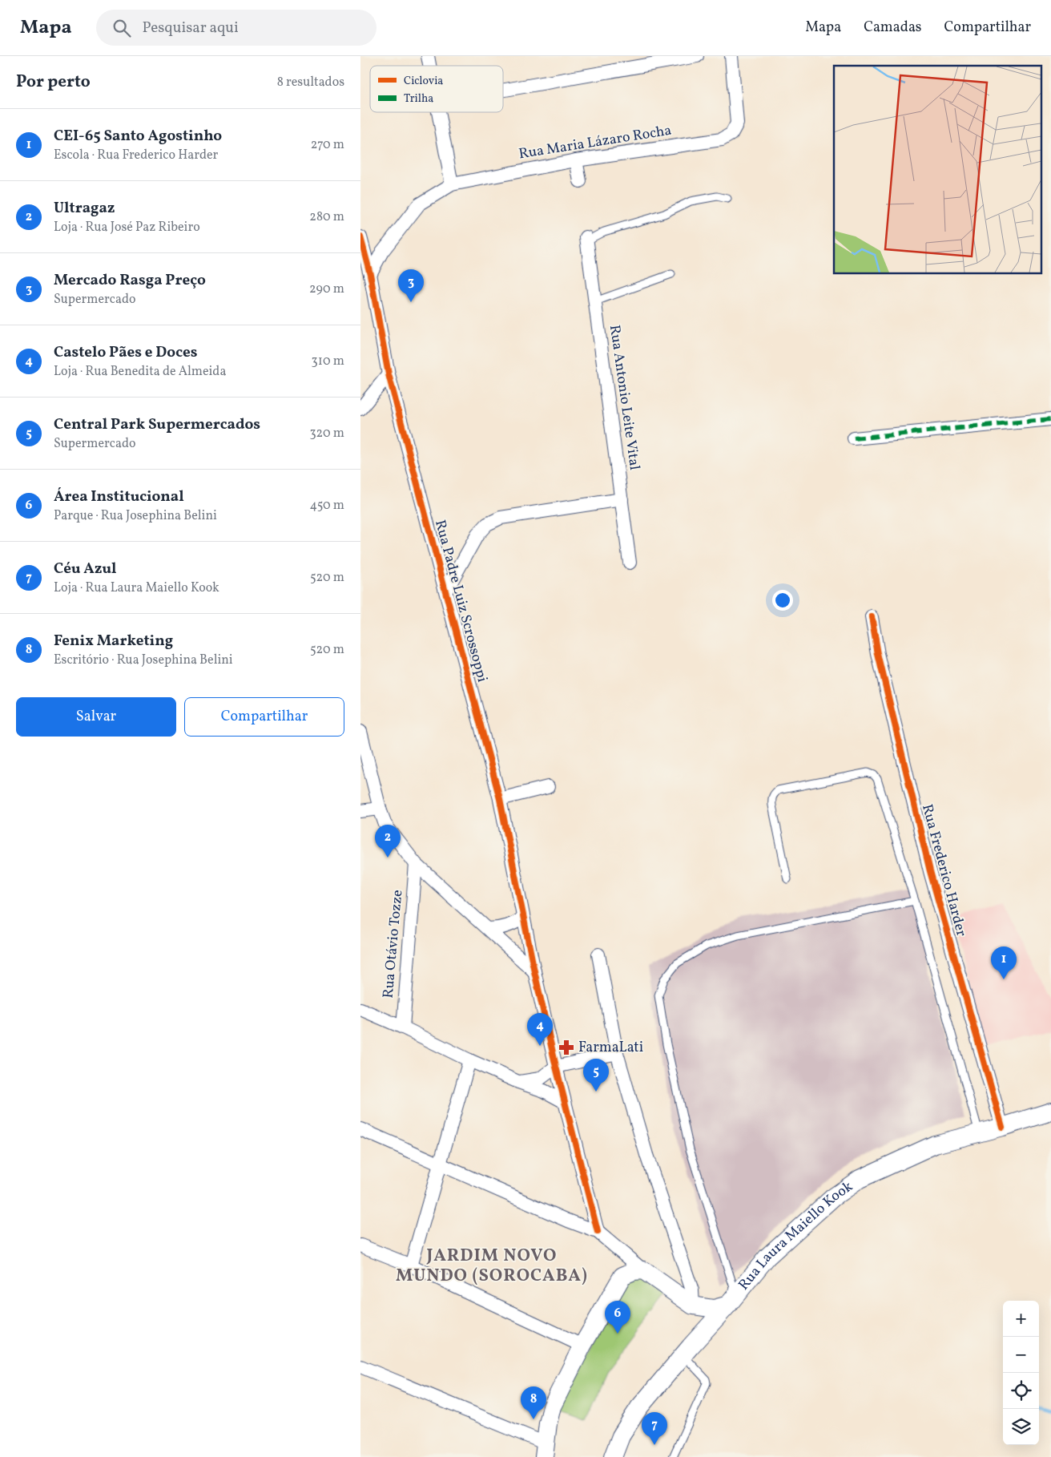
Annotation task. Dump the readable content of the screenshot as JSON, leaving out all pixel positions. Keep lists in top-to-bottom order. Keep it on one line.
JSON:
{"streets":{"main road":["Rua Laura Maiello Kook"],"street":["Rua Maria Lázaro Rocha","Rua Antonio Leite Vital","Rua Padre Luiz Scrossoppi","Rua Frederico Harder","Rua Otávio Tozze"]},"crossings":[["Rua Maria Lázaro Rocha","Rua Padre Luiz Scrossoppi"],["Rua Frederico Harder","Rua Laura Maiello Kook"]],"districts":["JARDIM NOVO MUNDO (SOROCABA)"],"places":{"pharmacy":["FarmaLati"]},"legend":["Ciclovia","Trilha"],"page":{"header":"Mapa","search":"Pesquisar aqui","nav":["Mapa","Camadas","Compartilhar"],"heading":["Por perto","8 resultados"],"list":[{"mark":"1","name":"CEI-65 Santo Agostinho","note":"Escola · Rua Frederico Harder","value":"270 m"},{"mark":"2","name":"Ultragaz","note":"Loja · Rua José Paz Ribeiro","value":"280 m"},{"mark":"3","name":"Mercado Rasga Preço","note":"Supermercado","value":"290 m"},{"mark":"4","name":"Castelo Pães e Doces","note":"Loja · Rua Benedita de Almeida","value":"310 m"},{"mark":"5","name":"Central Park Supermercados","note":"Supermercado","value":"320 m"},{"mark":"6","name":"Área Institucional","note":"Parque · Rua Josephina Belini","value":"450 m"},{"mark":"7","name":"Céu Azul","note":"Loja · Rua Laura Maiello Kook","value":"520 m"},{"mark":"8","name":"Fenix Marketing","note":"Escritório · Rua Josephina Belini","value":"520 m"}],"pins":["3","2","1","4","5","6","8","7"],"buttons":["Salvar","Compartilhar"],"map_buttons":["+","−"]}}
